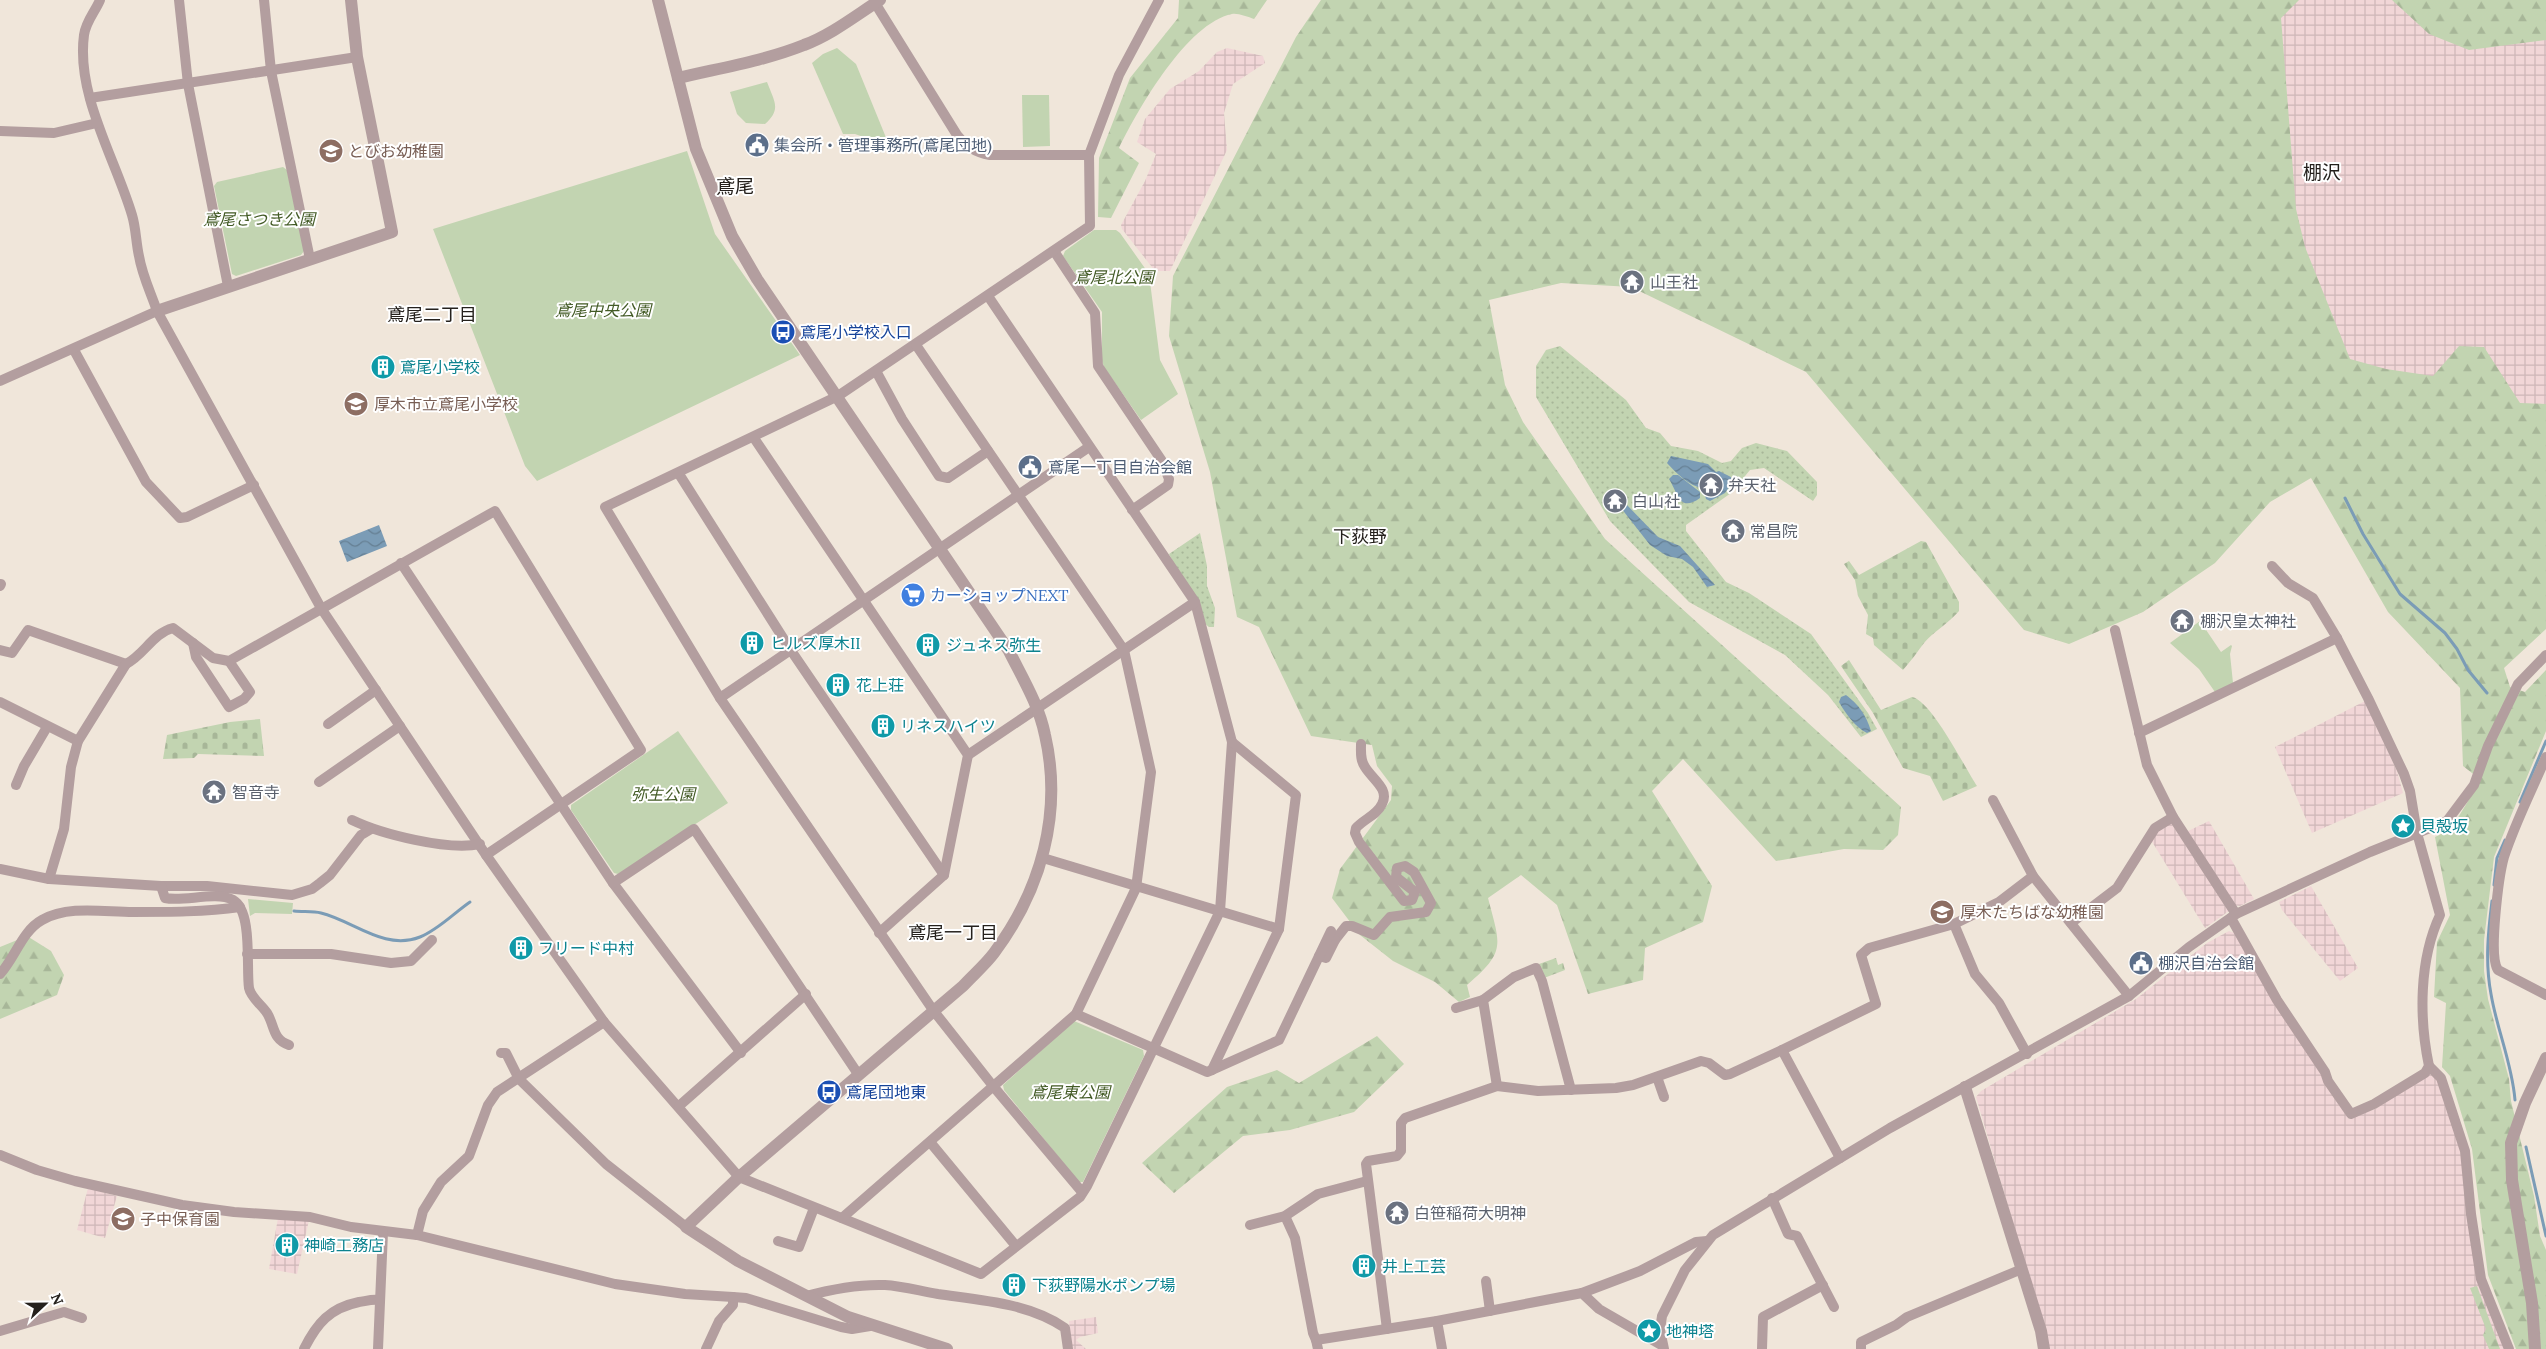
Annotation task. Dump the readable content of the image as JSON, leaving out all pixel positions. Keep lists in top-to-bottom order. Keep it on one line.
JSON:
{"districts":["棚沢","鳶尾","鳶尾二丁目","下荻野","鳶尾一丁目"],"parks":["鳶尾さつき公園","鳶尾北公園","鳶尾中央公園","弥生公園","鳶尾東公園"],"places":{"public building":["集会所・管理事務所(鳶尾団地)","鳶尾一丁目自治会館","棚沢自治会館"],"school or university":["とびお幼稚園","厚木市立鳶尾小学校","厚木たちばな幼稚園","子中保育園"],"temple":["山王社","弁天社","白山社","常昌院","棚沢皇太神社","智音寺","白笹稲荷大明神"],"bus stop":["鳶尾小学校入口","鳶尾団地東"],"building":["鳶尾小学校","ヒルズ厚木II","ジュネス弥生","花上荘","リネスハイツ","フリード中村","神崎工務店","井上工芸","下荻野陽水ポンプ場"],"supermarket":["カーショップNEXT"],"place":["貝殻坂","地神塔"]},"north":"right"}
